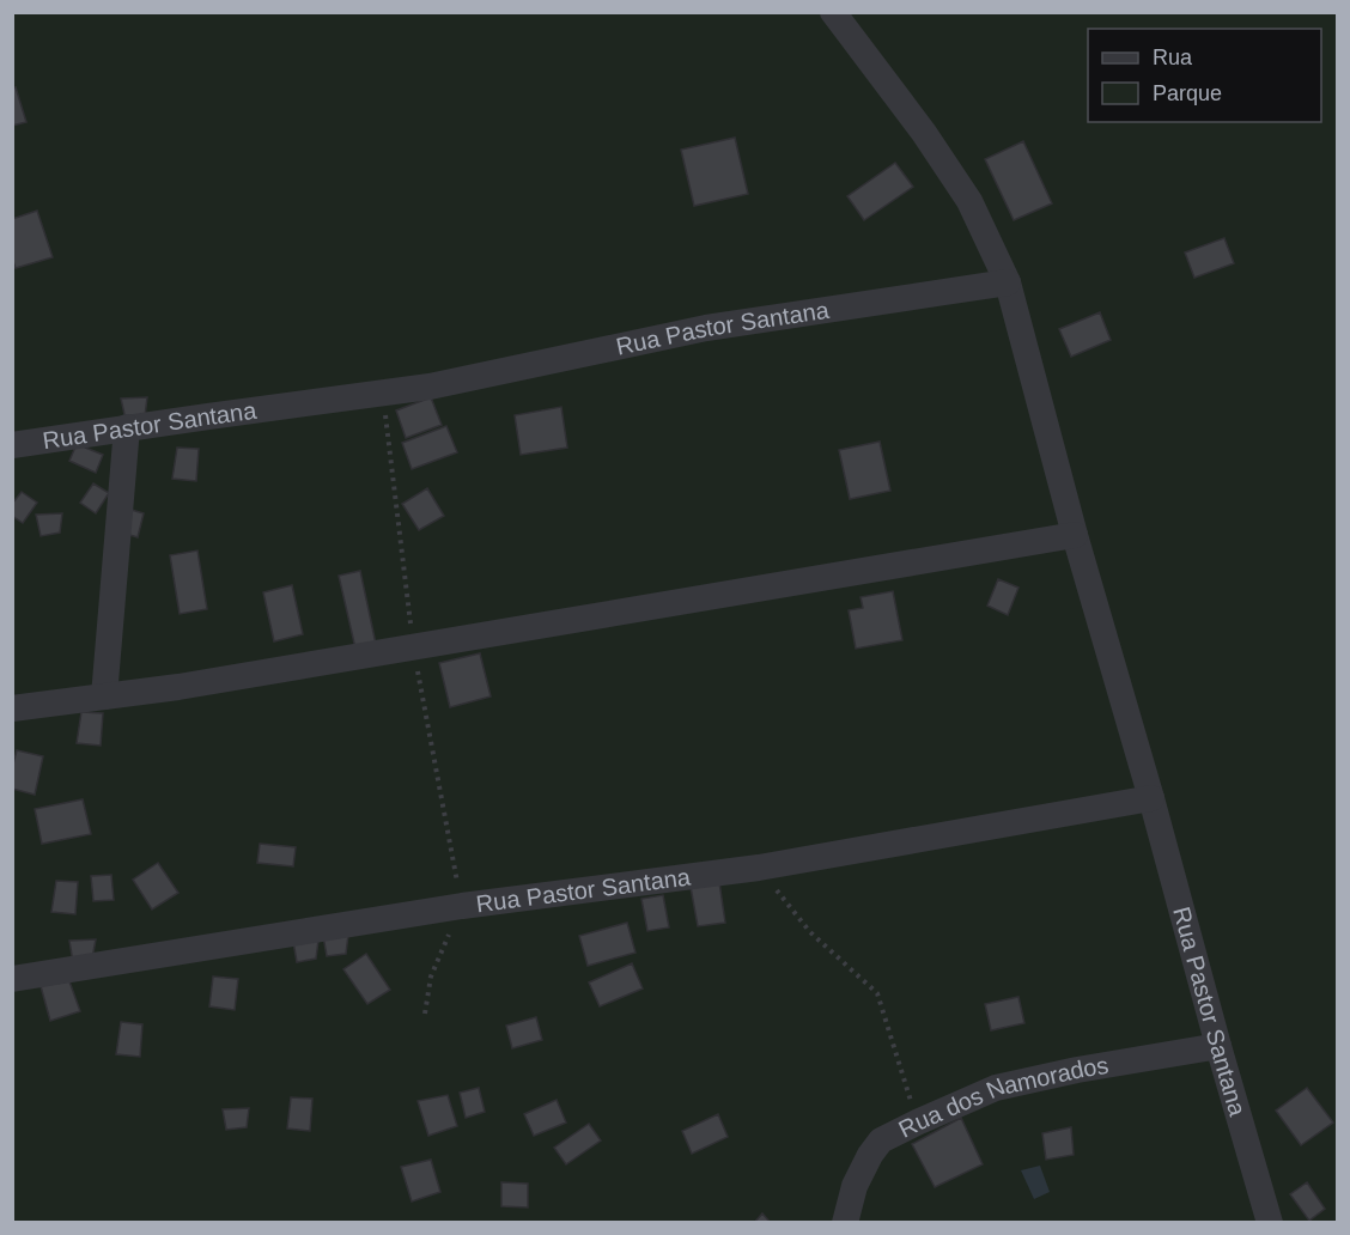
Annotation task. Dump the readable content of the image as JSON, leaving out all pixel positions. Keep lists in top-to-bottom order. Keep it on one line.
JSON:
{"streets":{"street":["Rua Pastor Santana","Rua dos Namorados"]},"crossings":[["Rua Pastor Santana","Rua dos Namorados"]],"legend":["Rua","Parque"]}
